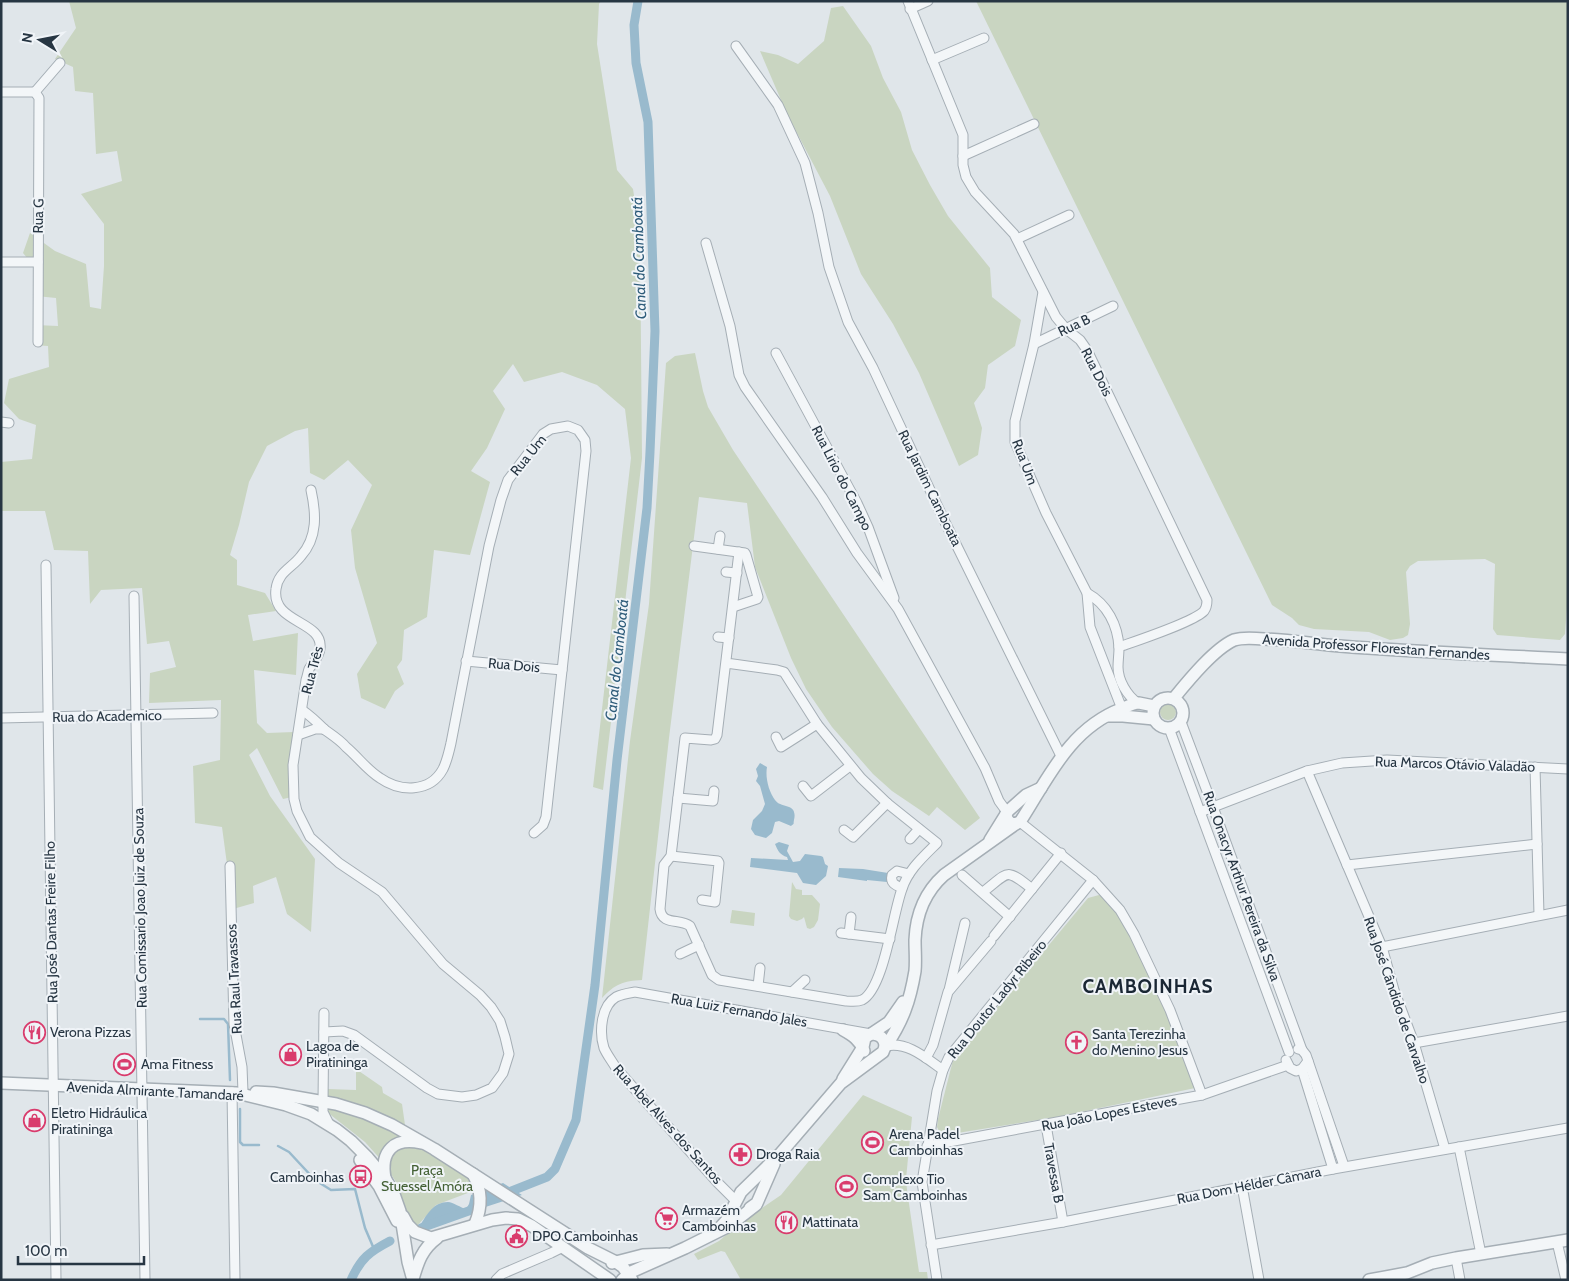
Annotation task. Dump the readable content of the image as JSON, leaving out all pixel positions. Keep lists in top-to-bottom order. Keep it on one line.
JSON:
{"streets":{"street":["Rua G","Rua B","Rua Dois","Rua Um","Rua Lirio do Campo","Rua Jardim Camboata","Avenida Professor Florestan Fernandes","Rua Três","Rua do Academico","Rua Marcos Otávio Valadão","Rua Onacyr Arthur Pereira da Silva","Rua Comissario Joao Juiz de Souza","Rua José Dantas Freire Filho","Rua Raul Travassos","Rua Doutor Ladyr Ribeiro","Rua José Cândido de Carvalho","Rua Luiz Fernando Jales","Avenida Almirante Tamandaré","Rua João Lopes Esteves","Rua Abel Alves dos Santos","Travessa B","Rua Dom Hélder Câmara"]},"crossings":[["Rua B","Rua Dois"],["Rua B","Rua Um"],["Rua Dois","Rua Um"],["Rua Um","Rua Três"],["Avenida Professor Florestan Fernandes","Rua Onacyr Arthur Pereira da Silva"],["Rua do Academico","Rua Comissario Joao Juiz de Souza"],["Rua do Academico","Rua José Dantas Freire Filho"],["Rua Marcos Otávio Valadão","Rua Onacyr Arthur Pereira da Silva"],["Rua Marcos Otávio Valadão","Rua José Cândido de Carvalho"],["Rua Onacyr Arthur Pereira da Silva","Rua João Lopes Esteves"],["Rua Comissario Joao Juiz de Souza","Avenida Almirante Tamandaré"],["Rua José Dantas Freire Filho","Avenida Almirante Tamandaré"],["Rua Raul Travassos","Avenida Almirante Tamandaré"],["Rua Doutor Ladyr Ribeiro","Rua João Lopes Esteves"],["Rua Doutor Ladyr Ribeiro","Rua Dom Hélder Câmara"],["Rua José Cândido de Carvalho","Rua Dom Hélder Câmara"],["Rua Luiz Fernando Jales","Rua Abel Alves dos Santos"],["Rua João Lopes Esteves","Travessa B"],["Travessa B","Rua Dom Hélder Câmara"]],"districts":["CAMBOINHAS"],"water":["Canal do Camboatá"],"parks":["Praça Stuessel Amóra"],"places":{"restaurant":["Verona Pizzas","Mattinata"],"church":["Santa Terezinha do Menino Jesus"],"shop":["Lagoa de Piratininga","Eletro Hidráulica Piratininga"],"sports":["Ama Fitness","Arena Padel Camboinhas","Complexo Tio Sam Camboinhas"],"pharmacy":["Droga Raia"],"bus stop":["Camboinhas"],"supermarket":["Armazém Camboinhas"],"public building":["DPO Camboinhas"]},"scale_bar":"100 m","north":"left"}
